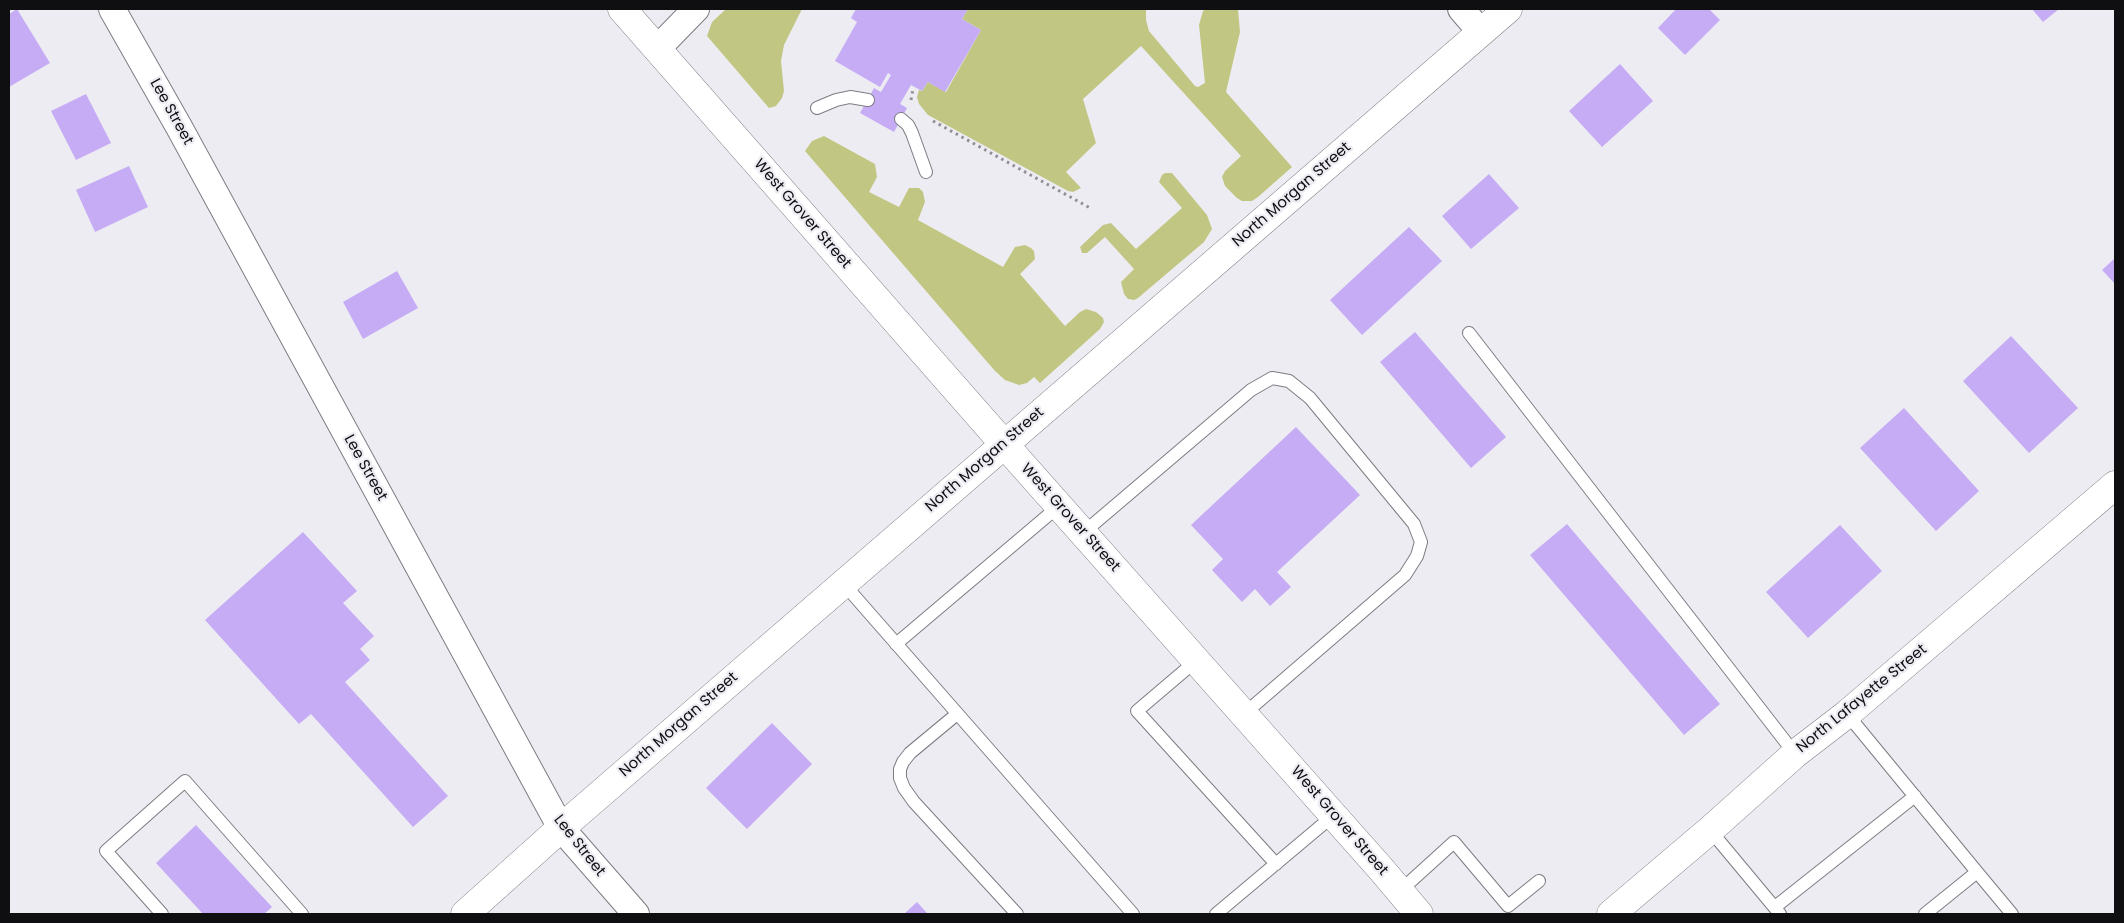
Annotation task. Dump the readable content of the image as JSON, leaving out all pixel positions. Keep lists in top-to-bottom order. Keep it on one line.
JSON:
{"streets":{"street":["Lee Street","North Morgan Street","West Grover Street","North Lafayette Street"]},"crossings":[["Lee Street","North Morgan Street"],["North Morgan Street","West Grover Street"]]}
